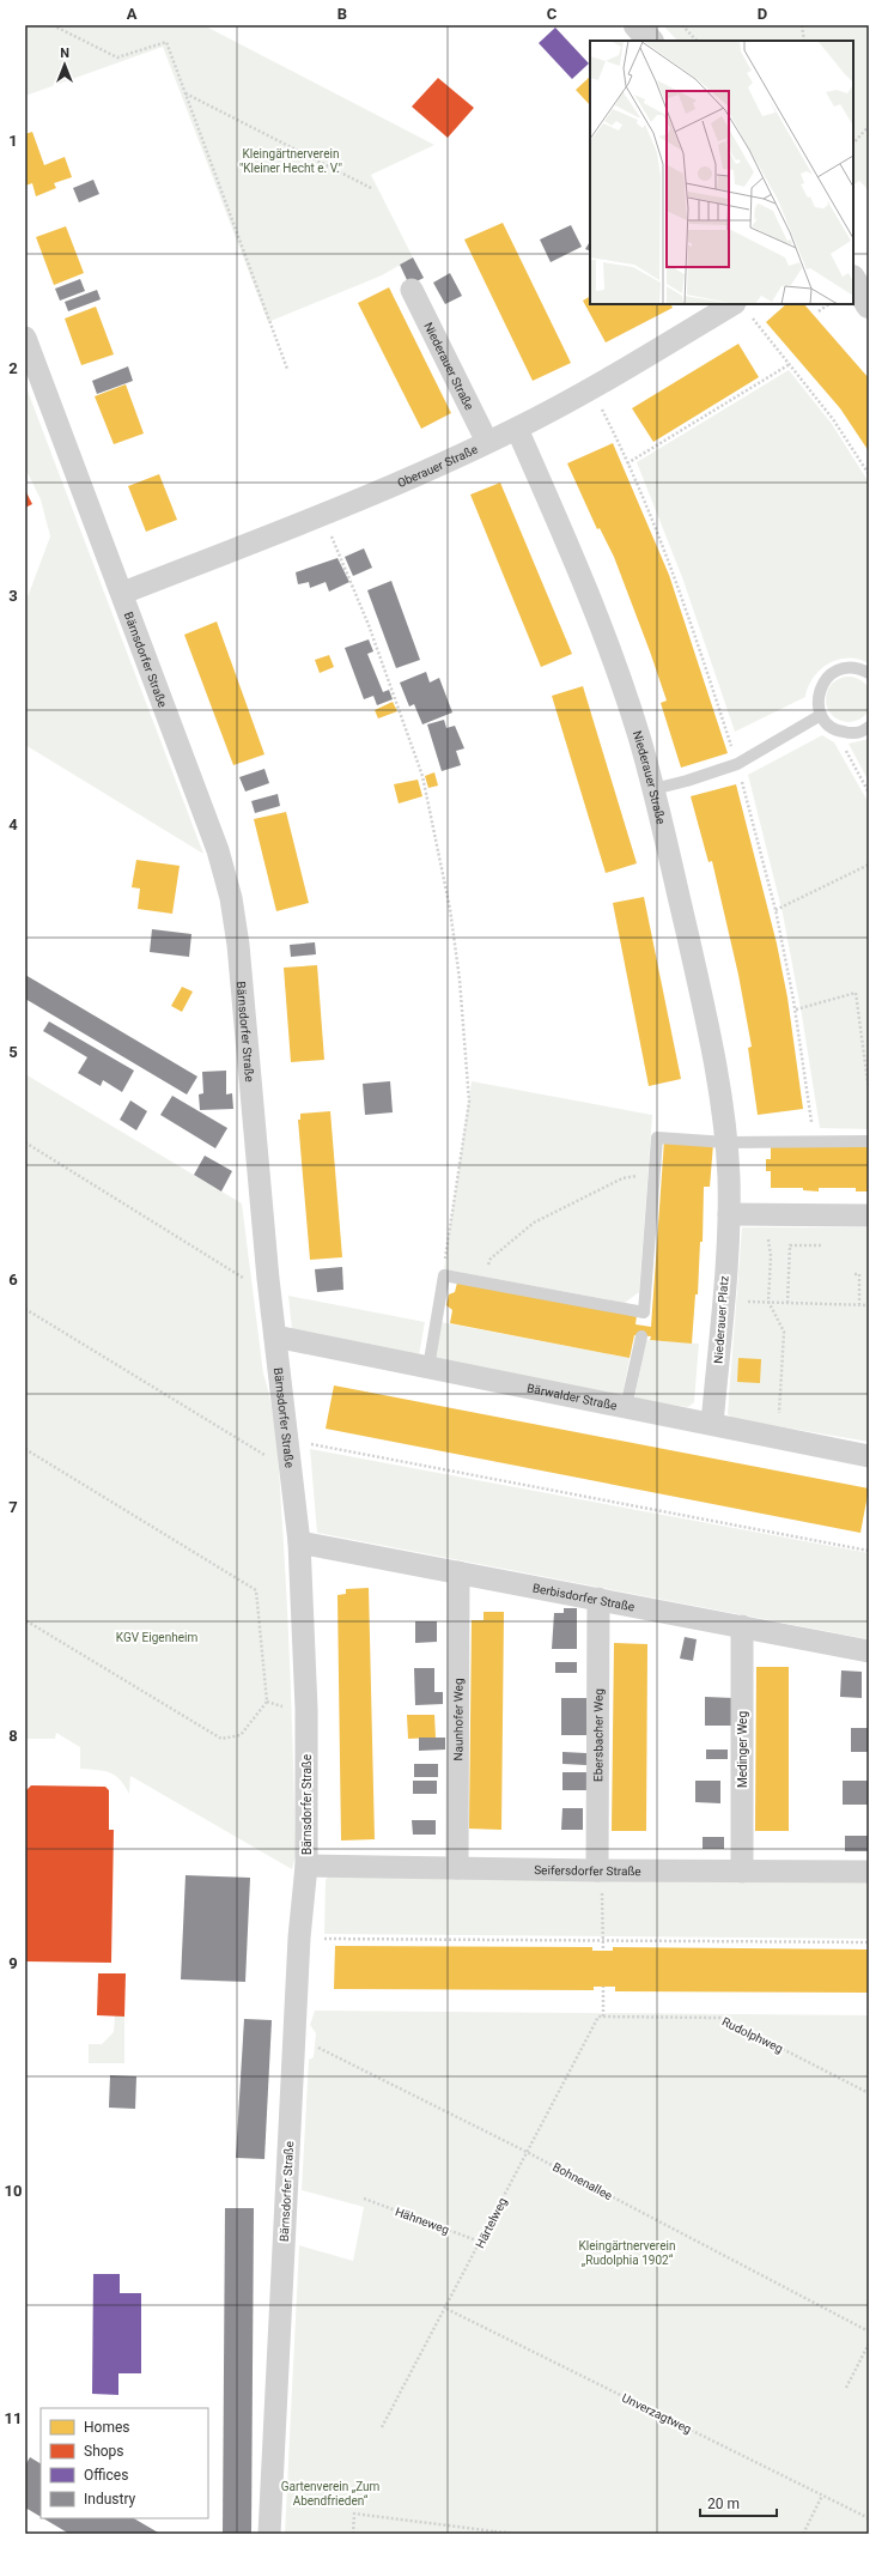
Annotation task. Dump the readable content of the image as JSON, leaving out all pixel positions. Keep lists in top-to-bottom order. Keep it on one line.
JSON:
{"streets":{"street":["Niederauer Straße","Oberauer Straße","Bärnsdorfer Straße","Niederauer Platz","Bärwalder Straße","Berbisdorfer Straße","Naunhofer Weg","Ebersbacher Weg","Medinger Weg","Seifersdorfer Straße"],"path":["Rudolphweg","Bohnenallee","Hähneweg","Härtelweg","Unverzagtweg"]},"crossings":[["Niederauer Straße","Oberauer Straße"],["Niederauer Straße","Niederauer Platz"],["Oberauer Straße","Bärnsdorfer Straße"],["Bärnsdorfer Straße","Bärwalder Straße"],["Bärnsdorfer Straße","Berbisdorfer Straße"],["Bärnsdorfer Straße","Seifersdorfer Straße"],["Bärnsdorfer Straße","Bohnenallee"],["Niederauer Platz","Bärwalder Straße"],["Berbisdorfer Straße","Naunhofer Weg"],["Berbisdorfer Straße","Ebersbacher Weg"],["Berbisdorfer Straße","Medinger Weg"],["Naunhofer Weg","Seifersdorfer Straße"],["Ebersbacher Weg","Seifersdorfer Straße"],["Medinger Weg","Seifersdorfer Straße"],["Rudolphweg","Härtelweg"],["Bohnenallee","Härtelweg"],["Hähneweg","Härtelweg"],["Härtelweg","Unverzagtweg"]],"parks":["Kleingärtnerverein \"Kleiner Hecht e. V.\"","KGV Eigenheim","Kleingärtnerverein „Rudolphia 1902“","Gartenverein „Zum Abendfrieden“"],"legend":["Homes","Shops","Offices","Industry"],"scale_bar":"20 m","north":"top","grid":{"columns":["A","B","C","D"],"rows":["1","2","3","4","5","6","7","8","9","10","11"]}}
